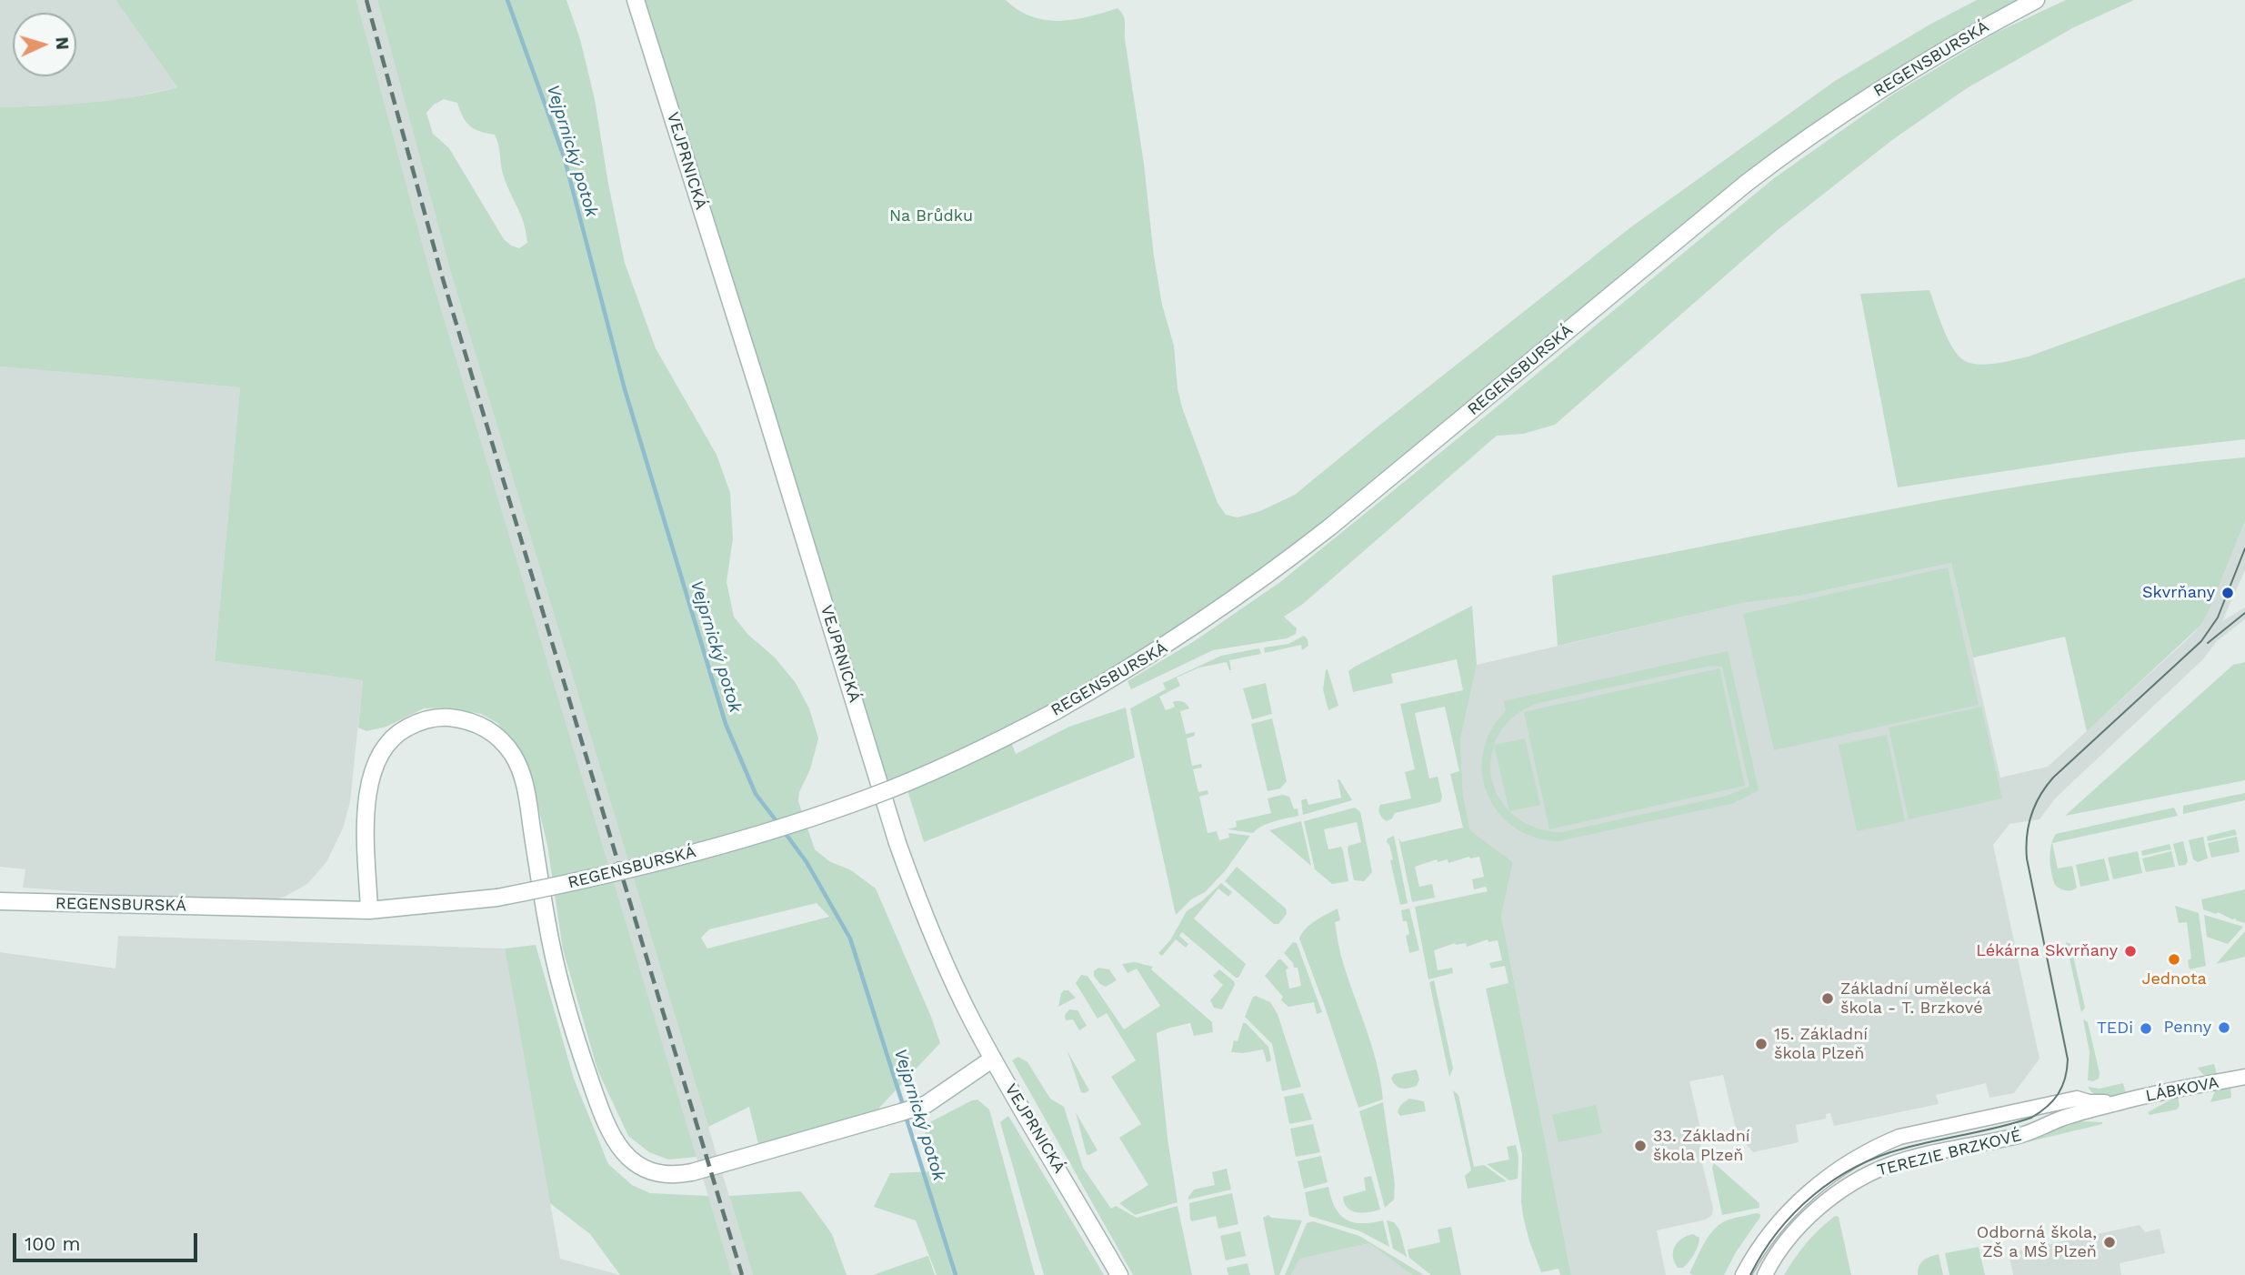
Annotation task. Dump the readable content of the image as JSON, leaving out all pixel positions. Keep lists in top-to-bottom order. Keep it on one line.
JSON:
{"streets":{"main road":["REGENSBURSKÁ","VEJPRNICKÁ"],"street":["LÁBKOVA","TEREZIE BRZKOVÉ"]},"crossings":[["LÁBKOVA","TEREZIE BRZKOVÉ"]],"water":["Vejprnický potok"],"parks":["Na Brůdku"],"places":["Skvrňany","Lékárna Skvrňany","Jednota","Základní umělecká škola - T. Brzkové","Penny","TEDi","15. Základní škola Plzeň","33. Základní škola Plzeň","Odborná škola, ZŠ a MŠ Plzeň"],"scale_bar":"100 m","north":"right"}
